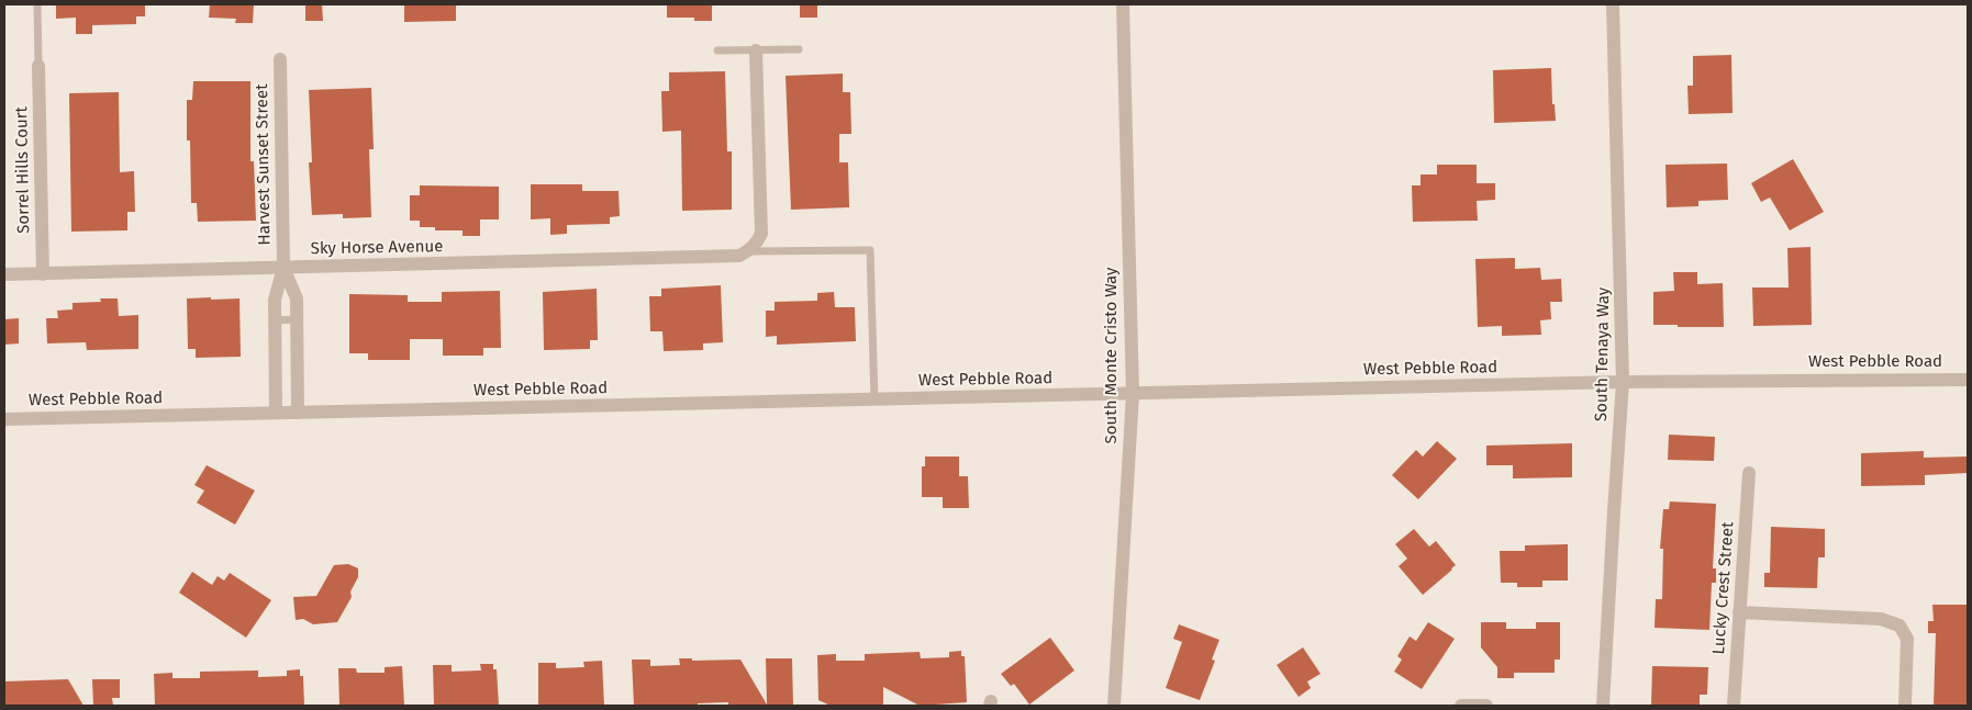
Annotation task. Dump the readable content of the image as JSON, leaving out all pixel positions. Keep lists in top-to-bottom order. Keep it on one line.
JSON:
{"streets":{"street":["Harvest Sunset Street","Sorrel Hills Court","Sky Horse Avenue","South Tenaya Way","South Monte Cristo Way","West Pebble Road","Lucky Crest Street"]},"crossings":[["Harvest Sunset Street","Sky Horse Avenue"],["Harvest Sunset Street","West Pebble Road"],["Sorrel Hills Court","Sky Horse Avenue"],["South Tenaya Way","West Pebble Road"],["South Monte Cristo Way","West Pebble Road"]]}
